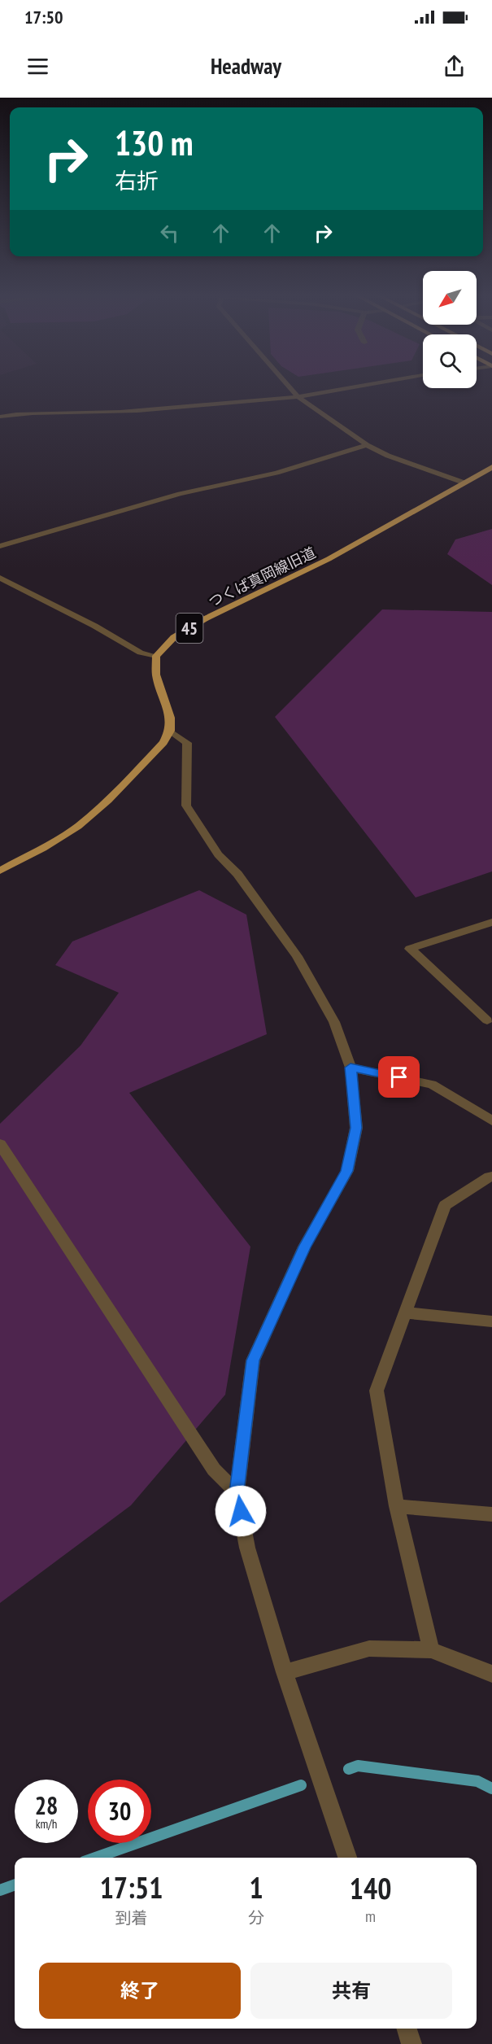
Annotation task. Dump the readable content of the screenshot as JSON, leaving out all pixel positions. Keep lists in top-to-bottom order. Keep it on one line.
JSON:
{"streets":{"main road":["つくば真岡線旧道","45"]},"crossings":[["つくば真岡線旧道","45"]],"north":"bottom left","page":{"status":"17:50","header":"Headway","turn":["130 m","右折"],"speed":"28 km/h","limit":"30","eta":["17:51","到着","1","分","140","m"],"buttons":["終了","共有"]}}
